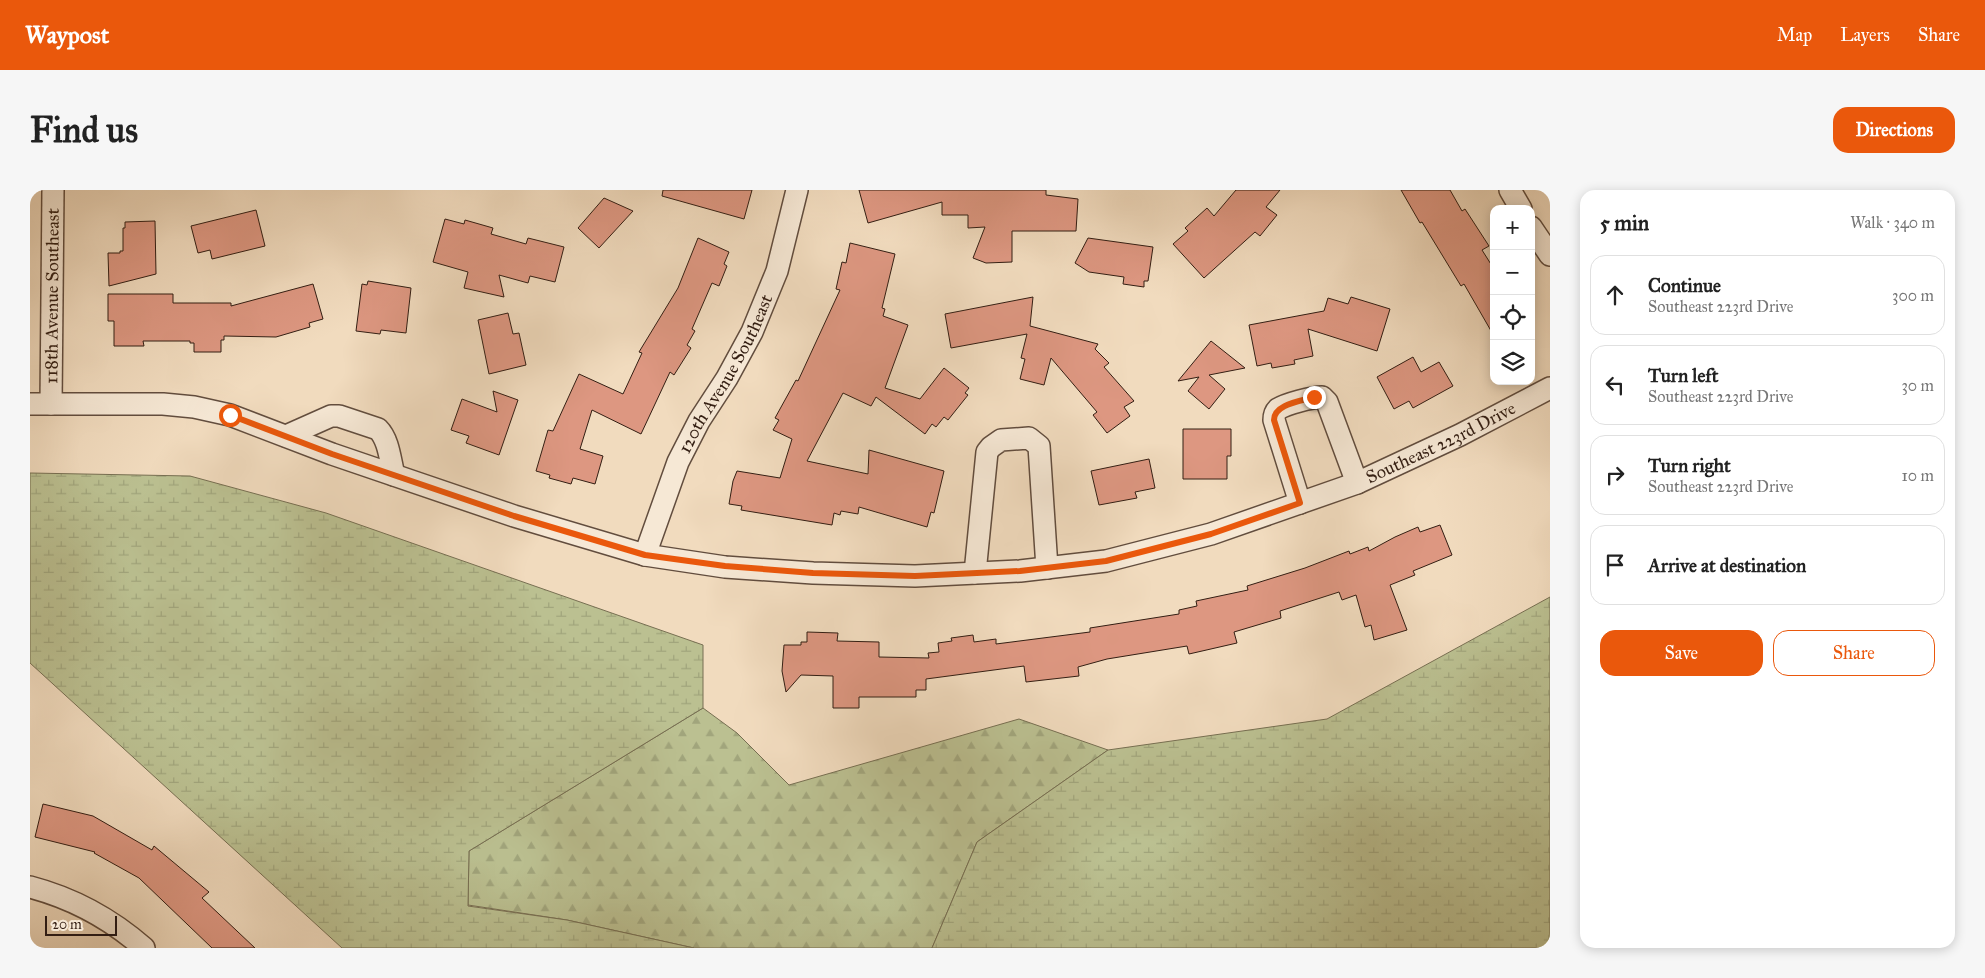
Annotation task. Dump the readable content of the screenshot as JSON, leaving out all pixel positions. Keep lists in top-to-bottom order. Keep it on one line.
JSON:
{"streets":{"street":["118th Avenue Southeast","120th Avenue Southeast","Southeast 223rd Drive"]},"crossings":[["118th Avenue Southeast","Southeast 223rd Drive"],["120th Avenue Southeast","Southeast 223rd Drive"]],"scale_bar":"20 m","page":{"header":"Waypost","nav":["Map","Layers","Share"],"buttons":["Directions",["Save","Share"]],"title":"Find us","heading":["5 min","Walk · 340 m"],"map_buttons":["+","−"],"list":[["Continue","Southeast 223rd Drive","300 m"],["Turn left","Southeast 223rd Drive","30 m"],["Turn right","Southeast 223rd Drive","10 m"],"Arrive at destination"],"scale":"20 m"}}
